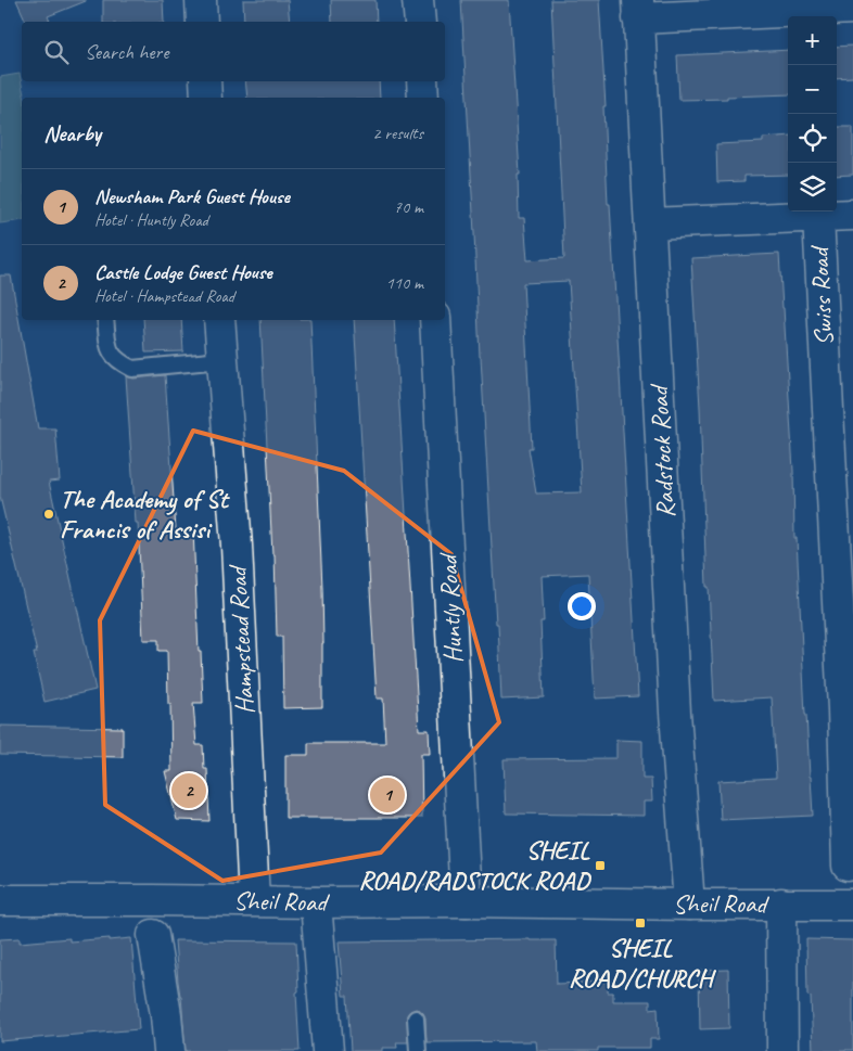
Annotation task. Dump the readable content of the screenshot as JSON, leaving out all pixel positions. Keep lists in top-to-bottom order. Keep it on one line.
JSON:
{"streets":{"street":["Swiss Road","Radstock Road","Huntly Road","Hampstead Road","Sheil Road"]},"crossings":[["Radstock Road","Sheil Road"],["Huntly Road","Sheil Road"],["Hampstead Road","Sheil Road"]],"places":{"other":["The Academy of St Francis of Assisi"],"transit":["SHEIL ROAD/RADSTOCK ROAD","SHEIL ROAD/CHURCH"]},"page":{"map_buttons":["+","−"],"search":"Search here","heading":["Nearby","2 results"],"list":[{"mark":"1","name":"Newsham Park Guest House","note":"Hotel · Huntly Road","value":"70 m"},{"mark":"2","name":"Castle Lodge Guest House","note":"Hotel · Hampstead Road","value":"110 m"}],"pins":["2","1"]}}
